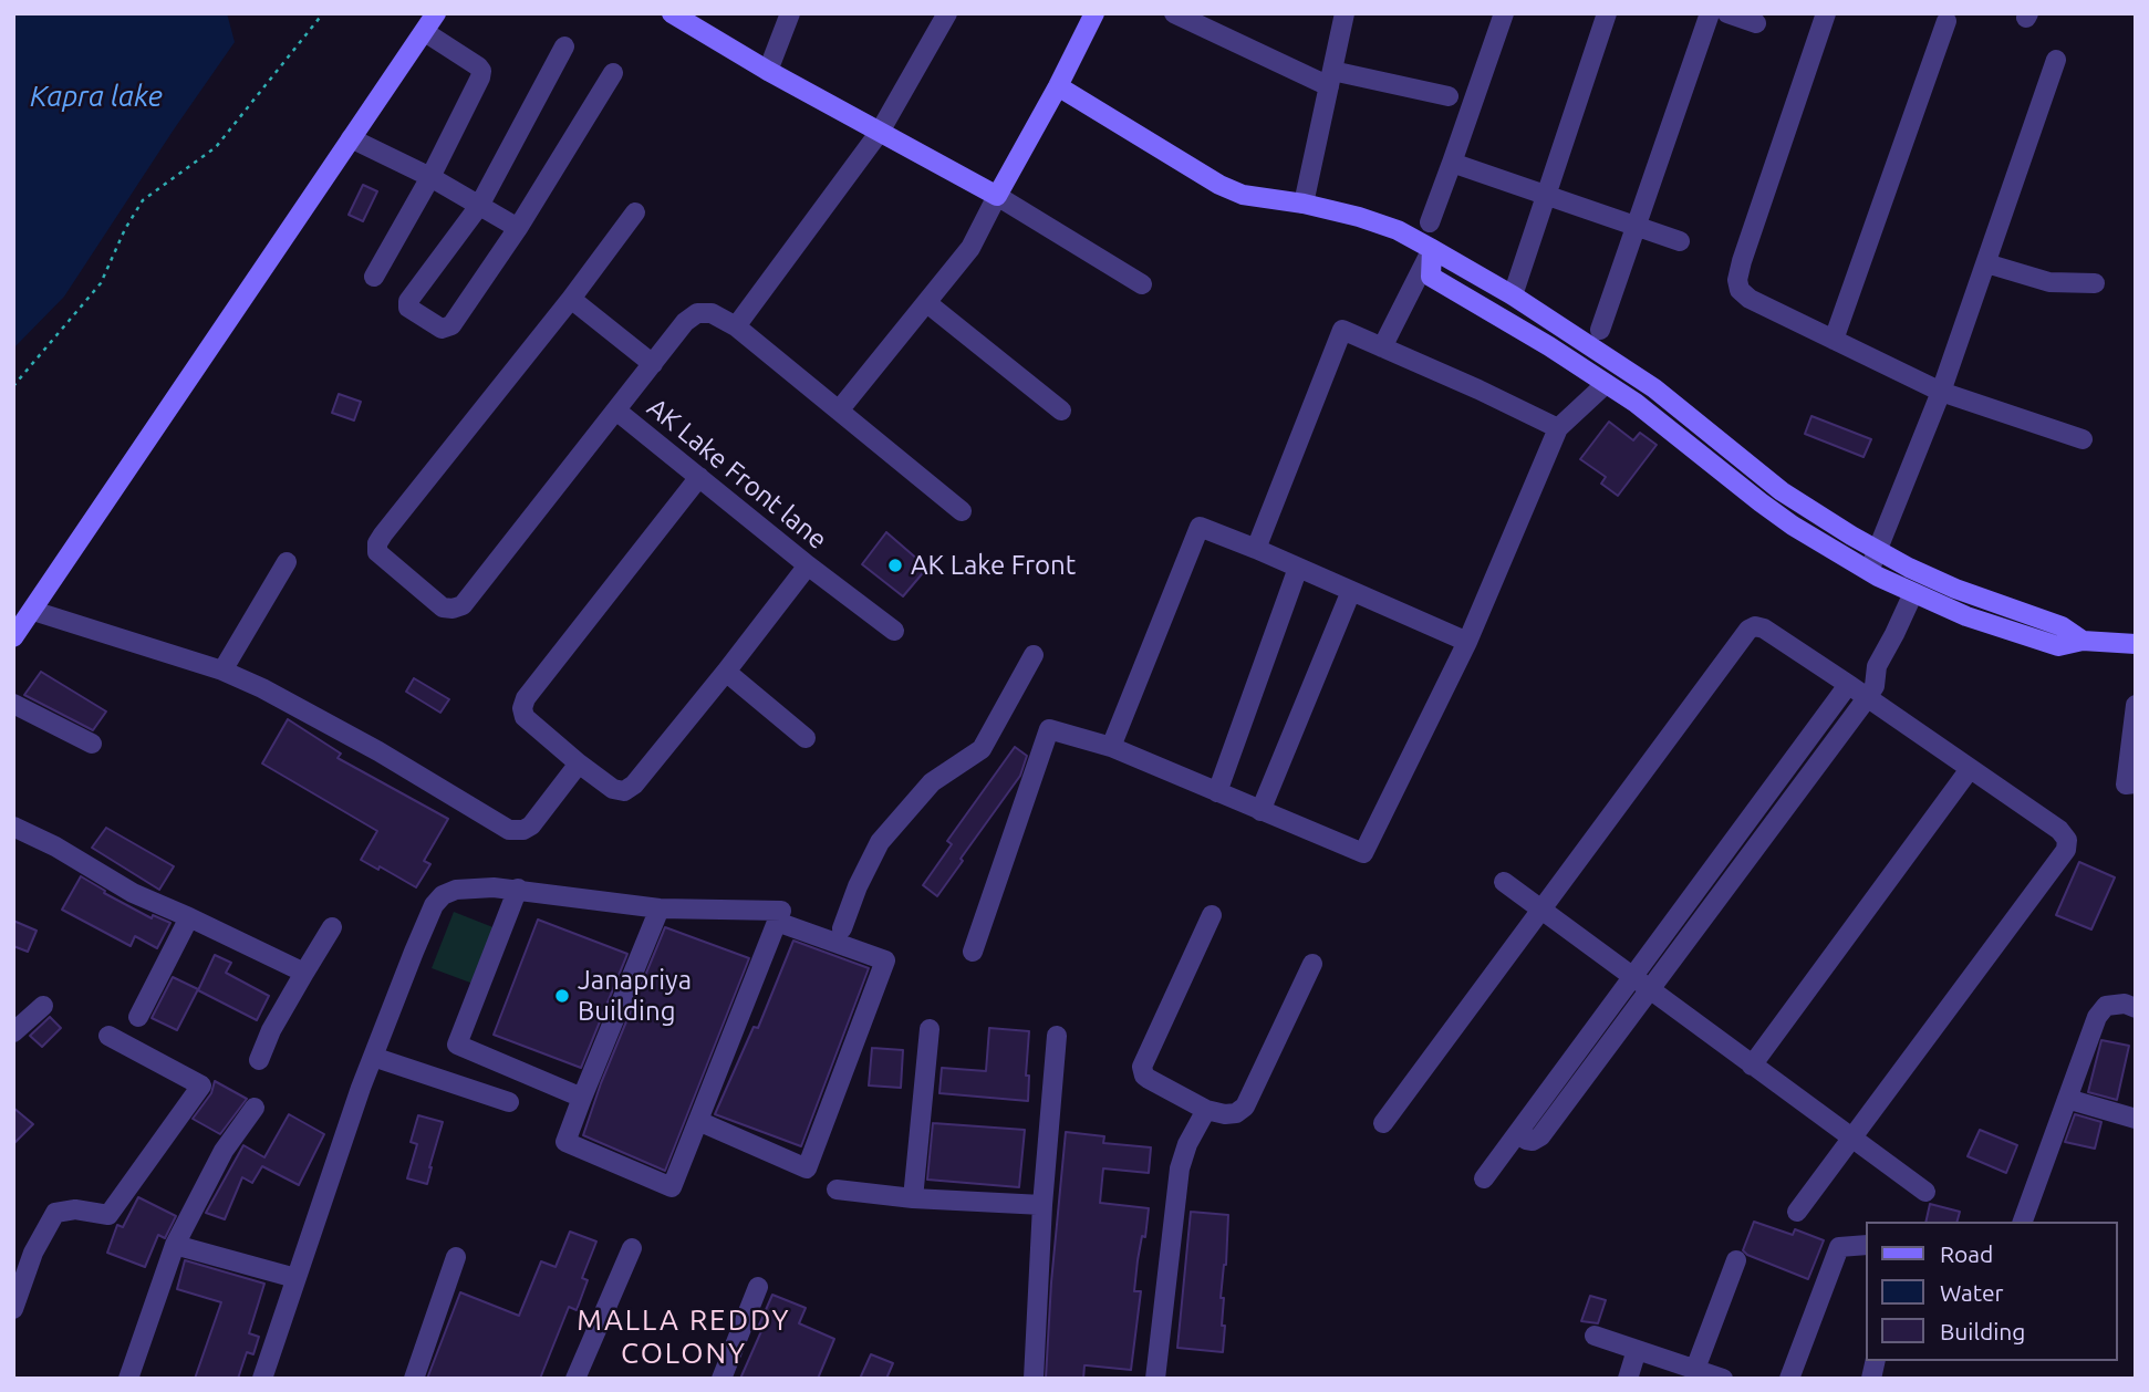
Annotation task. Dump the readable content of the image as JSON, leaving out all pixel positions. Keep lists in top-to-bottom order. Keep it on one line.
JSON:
{"streets":{"street":["AK Lake Front lane"]},"districts":["MALLA REDDY COLONY"],"water":["Kapra lake"],"places":["AK Lake Front","Janapriya Building"],"legend":["Road","Water","Building"]}
